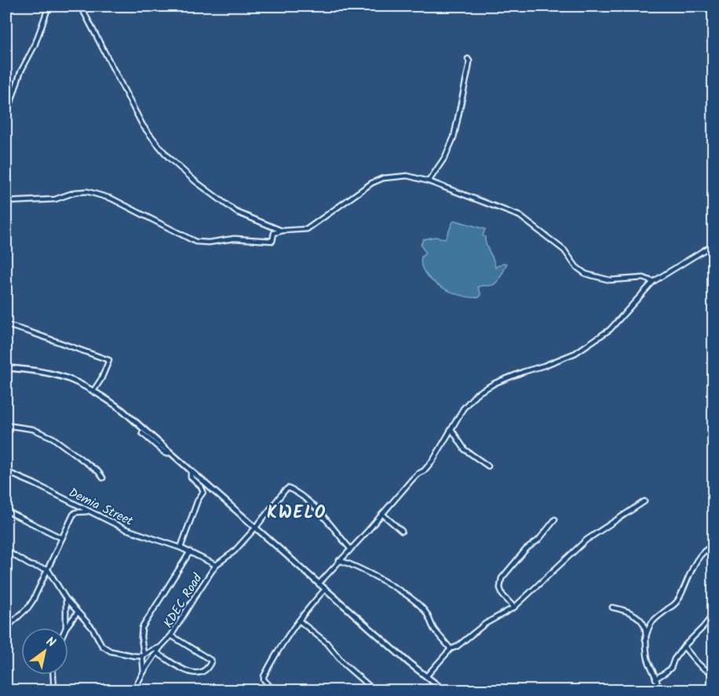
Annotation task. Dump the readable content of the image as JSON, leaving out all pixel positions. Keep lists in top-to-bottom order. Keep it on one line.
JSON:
{"streets":{"street":["Demia Street","KDEC Road"]},"crossings":[["Demia Street","KDEC Road"]],"districts":["KWELO"],"north":"top right"}
